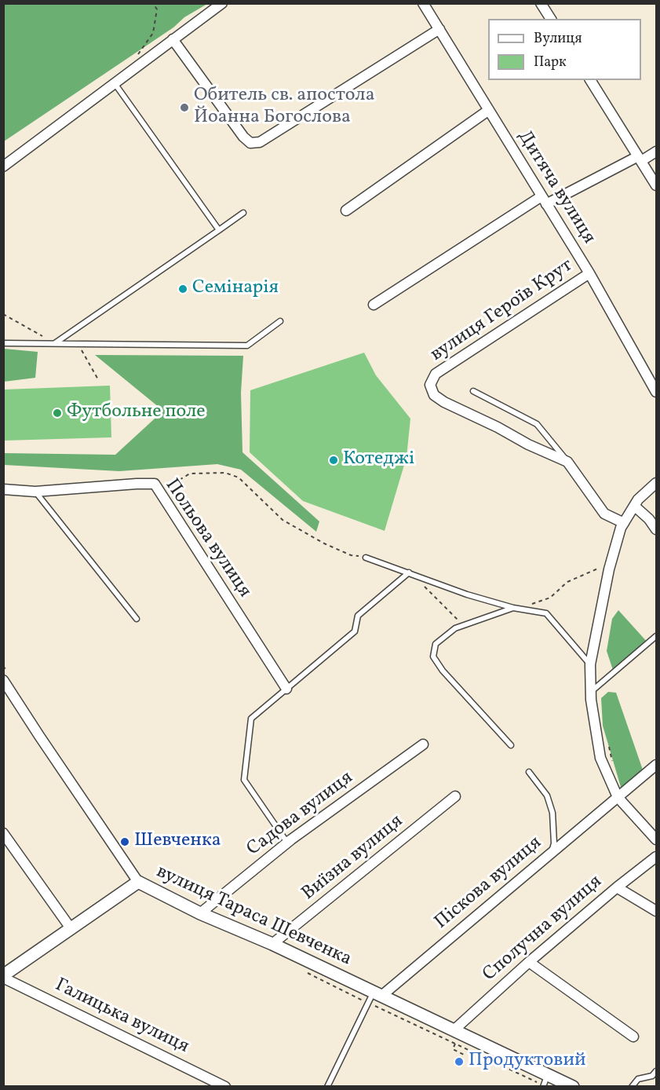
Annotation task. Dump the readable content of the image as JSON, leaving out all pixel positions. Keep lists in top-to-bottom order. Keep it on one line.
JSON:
{"streets":{"street":["Дитяча вулиця","вулиця Героїв Крут","Польова вулиця","Садова вулиця","Виїзна вулиця","Піскова вулиця","вулиця Тараса Шевченка","Сполучна вулиця","Галицька вулиця"]},"crossings":[["Дитяча вулиця","вулиця Героїв Крут"],["Садова вулиця","вулиця Тараса Шевченка"],["Виїзна вулиця","вулиця Тараса Шевченка"],["Піскова вулиця","вулиця Тараса Шевченка"],["вулиця Тараса Шевченка","Сполучна вулиця"]],"places":["Обитель св. апостола Йоанна Богослова","Семінарія","Футбольне поле","Котеджі","Шевченка","Продуктовий"],"legend":["Вулиця","Парк"]}
